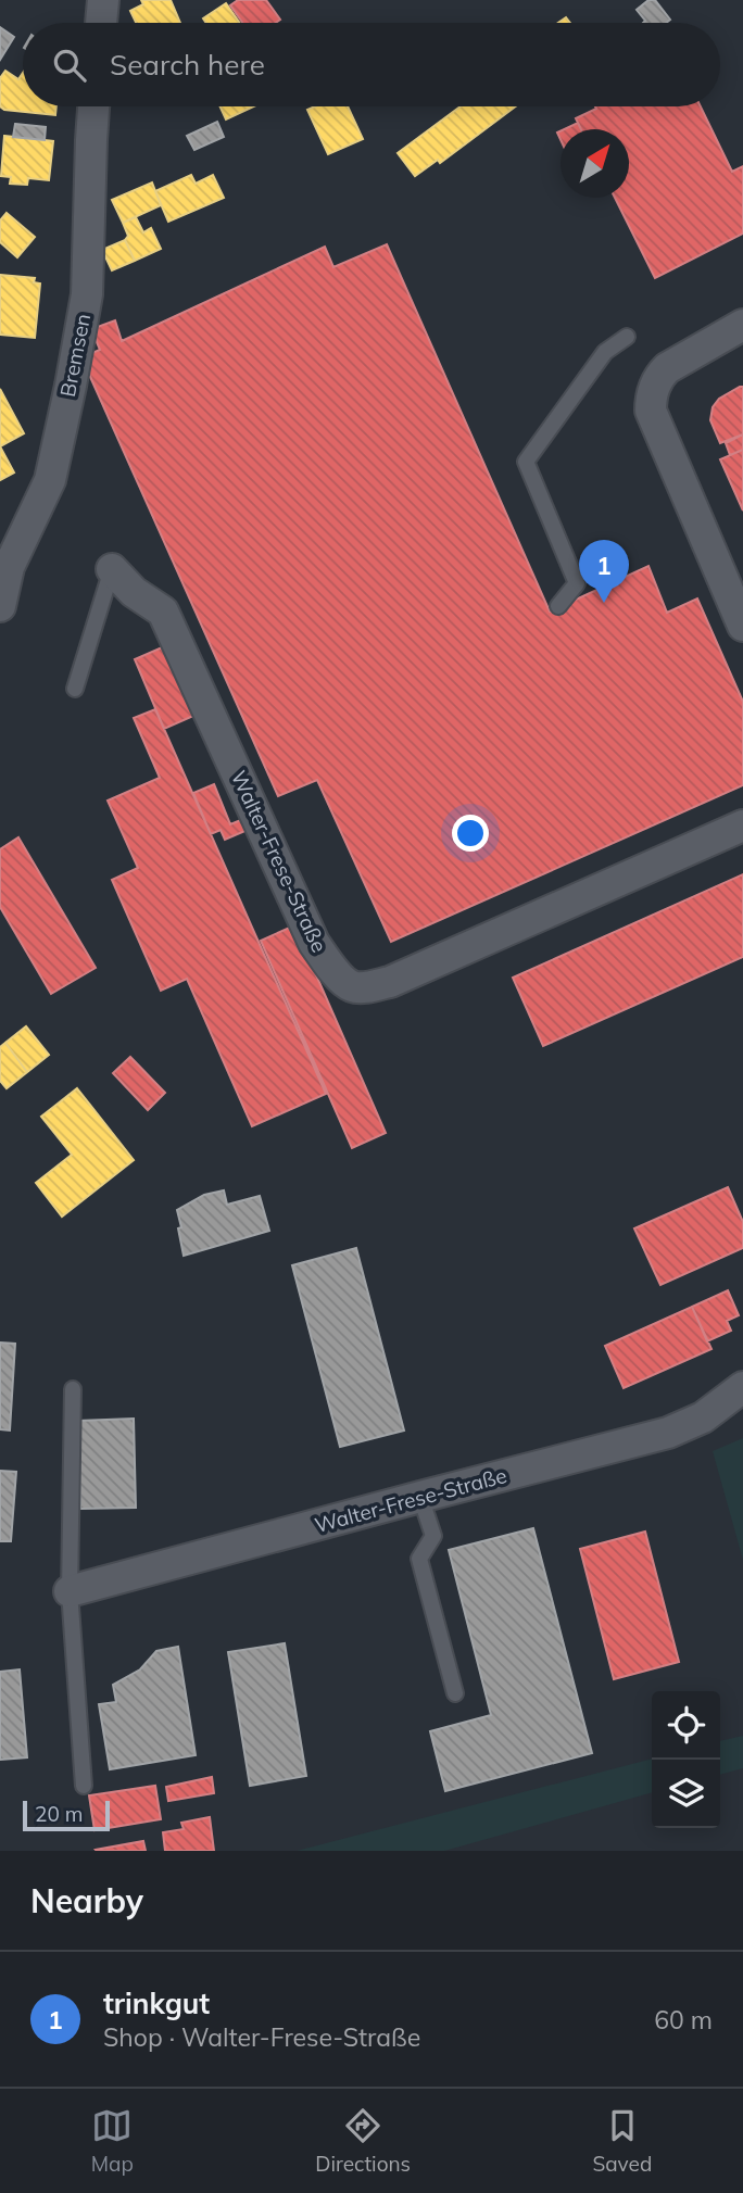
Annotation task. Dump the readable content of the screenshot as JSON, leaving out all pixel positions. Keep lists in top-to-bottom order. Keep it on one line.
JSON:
{"streets":{"street":["Bremsen","Walter-Frese-Straße"]},"scale_bar":"20 m","north":"top right","page":{"search":"Search here","pins":"1","scale":"20 m","heading":"Nearby","list":[{"mark":"1","name":"trinkgut","note":"Shop · Walter-Frese-Straße","value":"60 m"}],"nav":["Map","Directions","Saved"]}}
